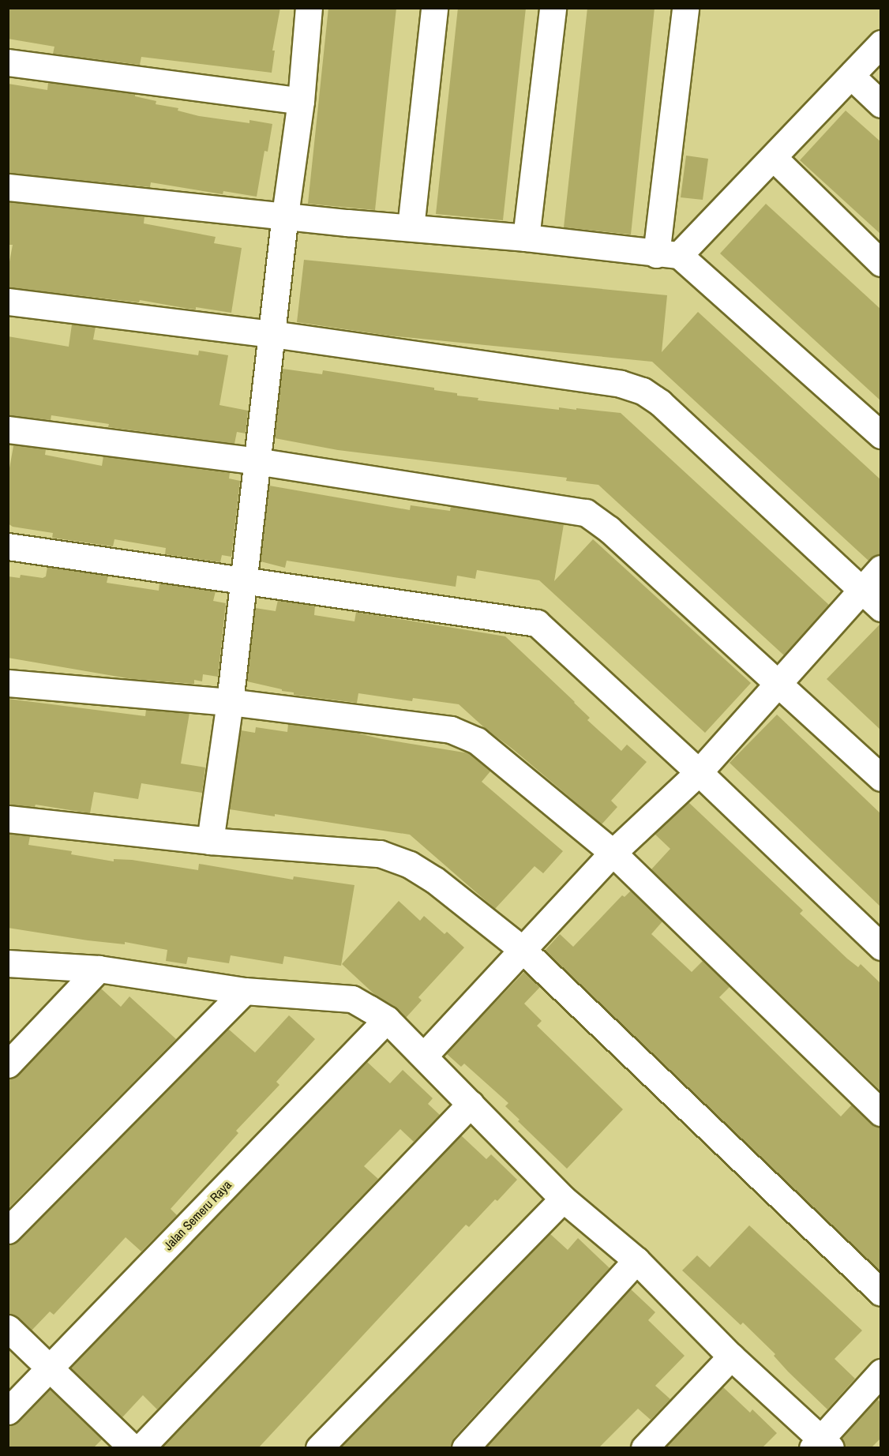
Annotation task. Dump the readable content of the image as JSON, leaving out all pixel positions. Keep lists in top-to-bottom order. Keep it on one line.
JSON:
{"streets":{"street":["Jalan Semeru Raya"]}}
